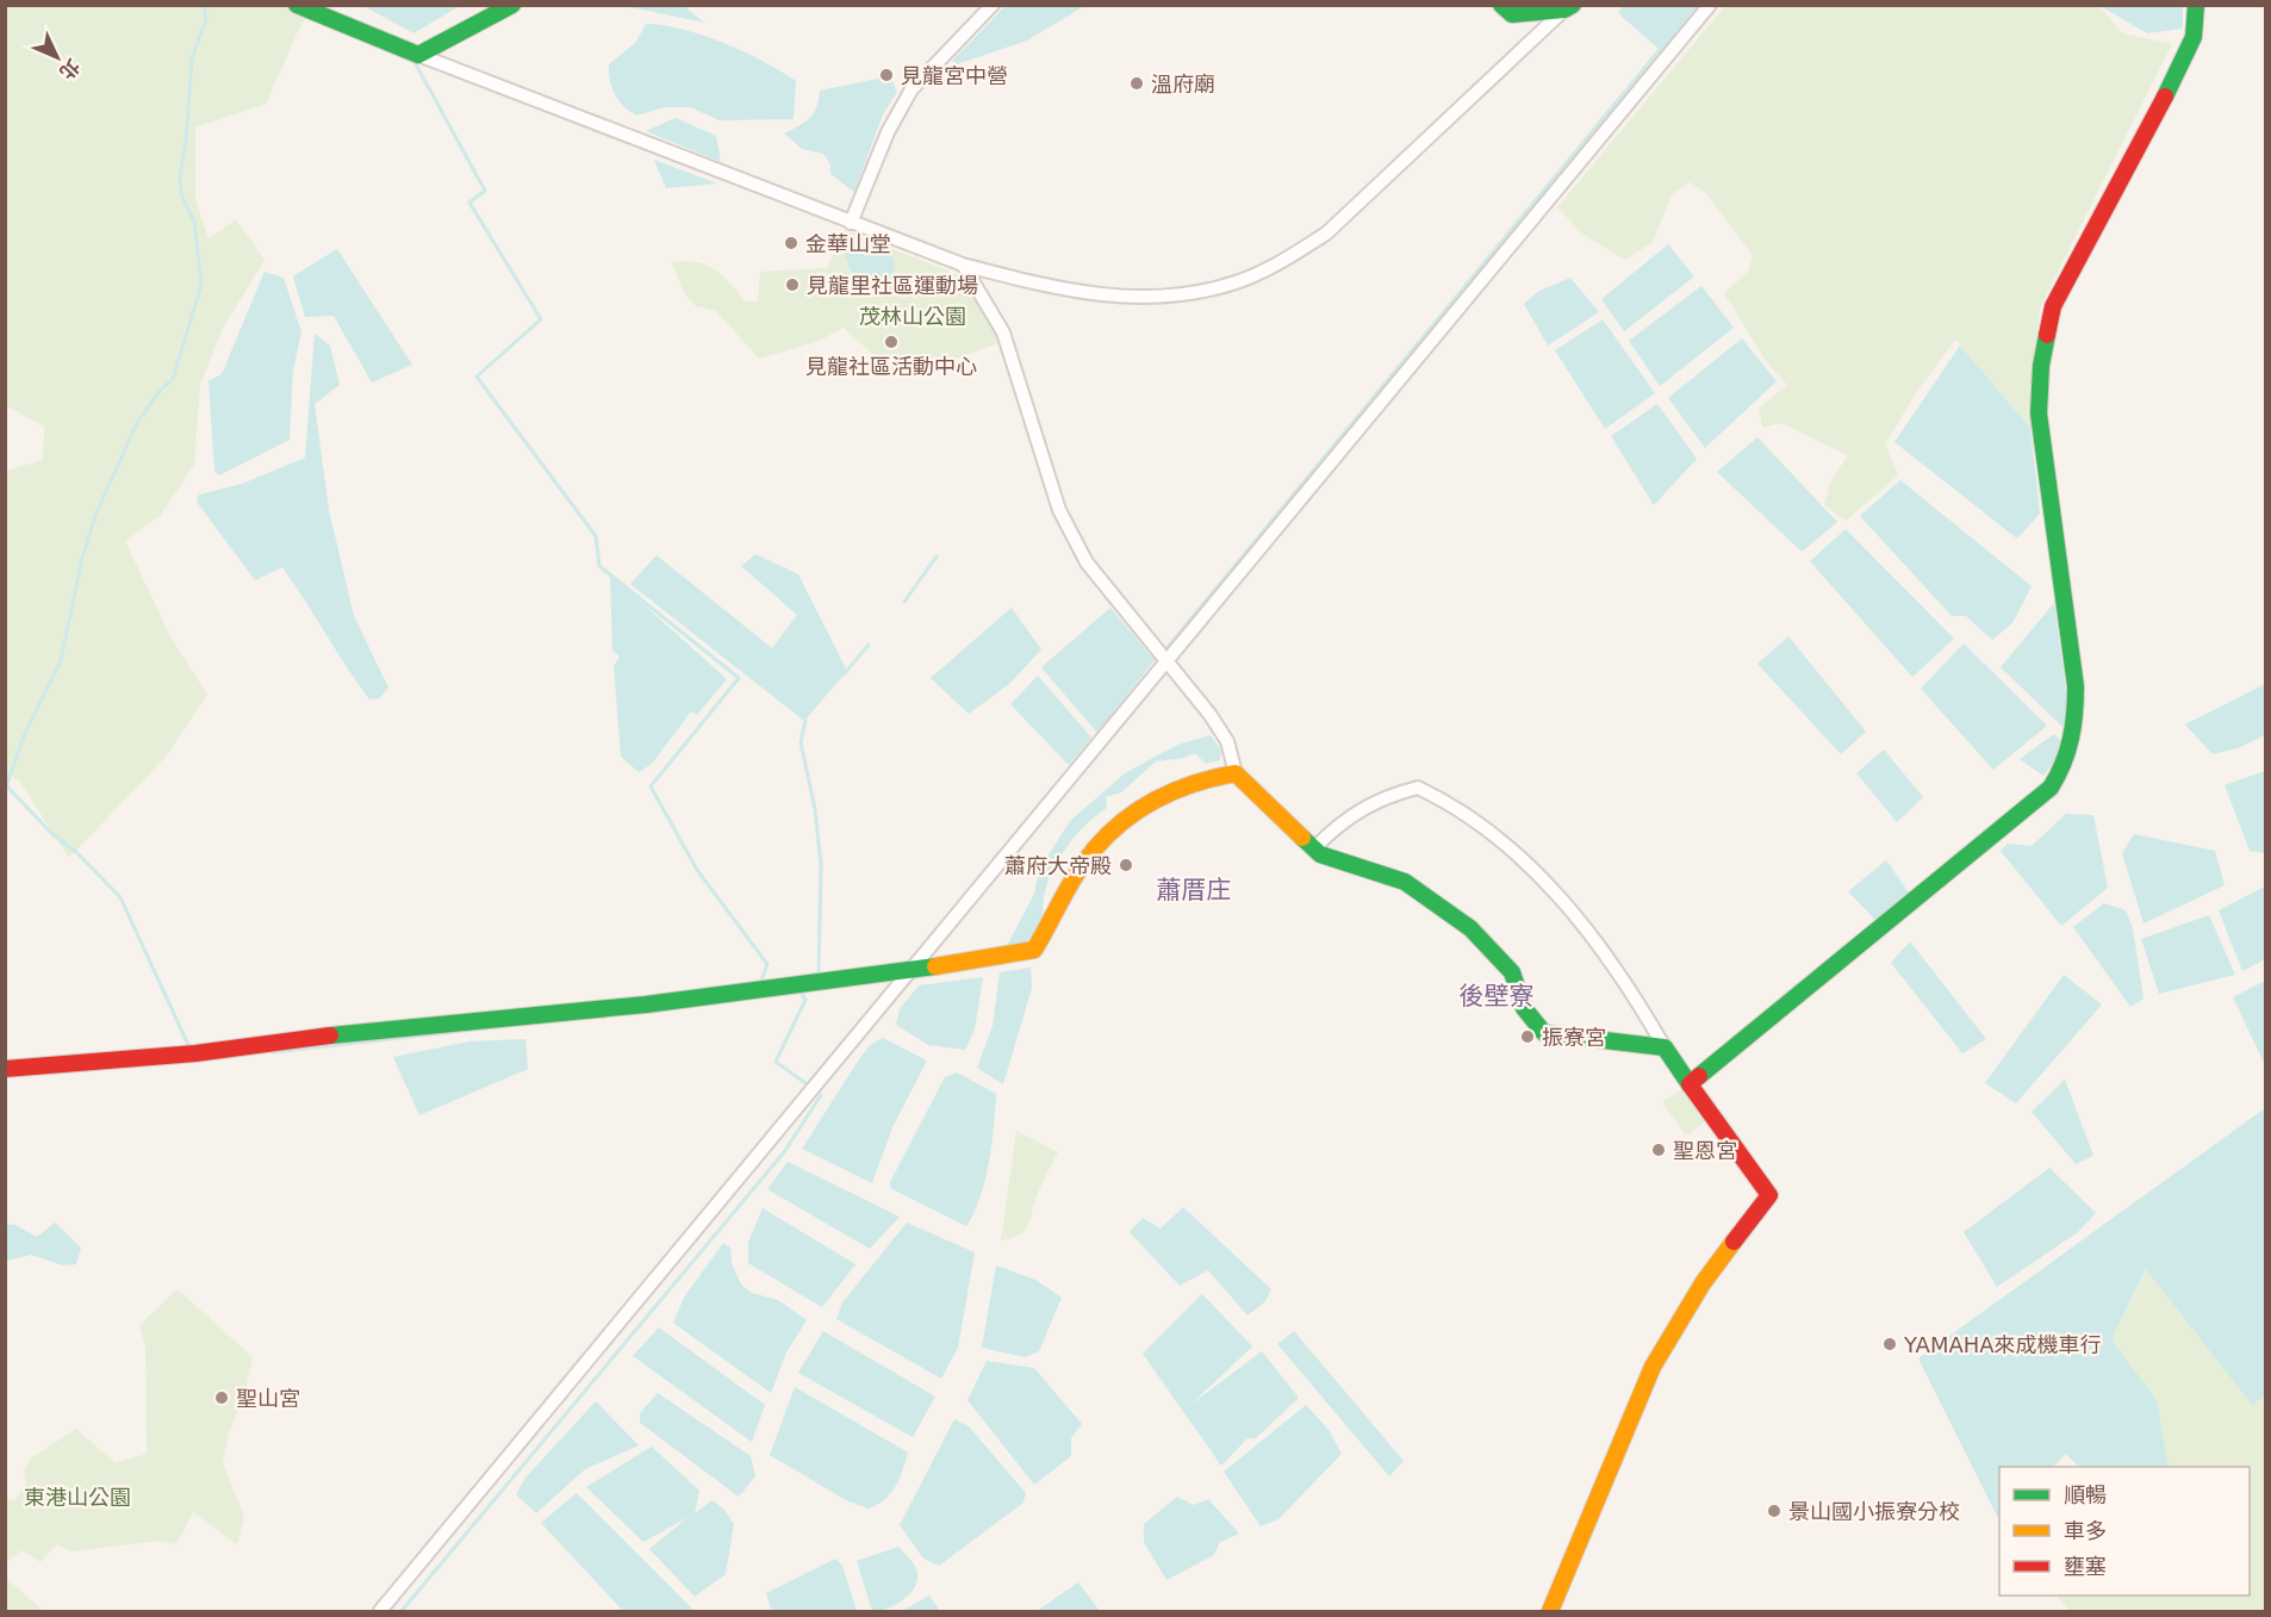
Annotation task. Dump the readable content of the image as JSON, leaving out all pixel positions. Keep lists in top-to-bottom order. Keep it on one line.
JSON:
{"districts":["蕭厝庄","後壁寮"],"parks":["茂林山公園","東港山公園"],"places":["見龍宮中營","溫府廟","金華山堂","見龍里社區運動場","見龍社區活動中心","蕭府大帝殿","振寮宮","聖恩宮","YAMAHA來成機車行","聖山宮","景山國小振寮分校"],"legend":["順暢","車多","壅塞"],"north":"bottom right"}
